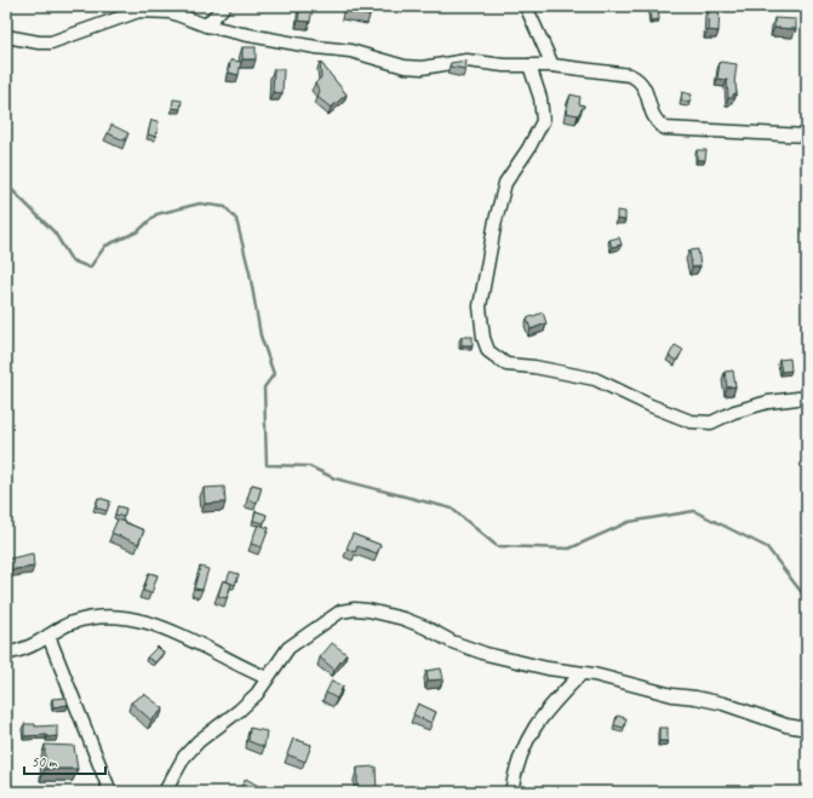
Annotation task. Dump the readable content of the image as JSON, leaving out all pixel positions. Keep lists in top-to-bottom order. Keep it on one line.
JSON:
{"scale_bar":"50 m"}
